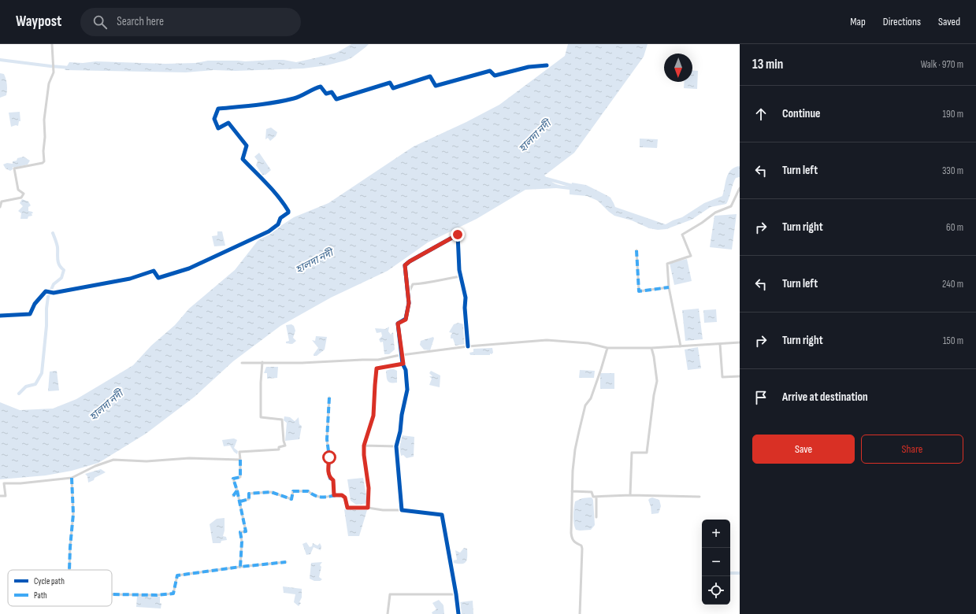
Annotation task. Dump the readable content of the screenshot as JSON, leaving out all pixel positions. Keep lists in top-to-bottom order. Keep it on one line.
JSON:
{"water":["হালদা নদী"],"legend":["Cycle path","Path"],"north":"bottom","page":{"header":"Waypost","search":"Search here","nav":["Map","Directions","Saved"],"heading":["13 min","Walk · 970 m"],"list":[["Continue","190 m"],["Turn left","330 m"],["Turn right","60 m"],["Turn left","240 m"],["Turn right","150 m"],"Arrive at destination"],"buttons":["Save","Share"],"map_buttons":["+","−"]}}
